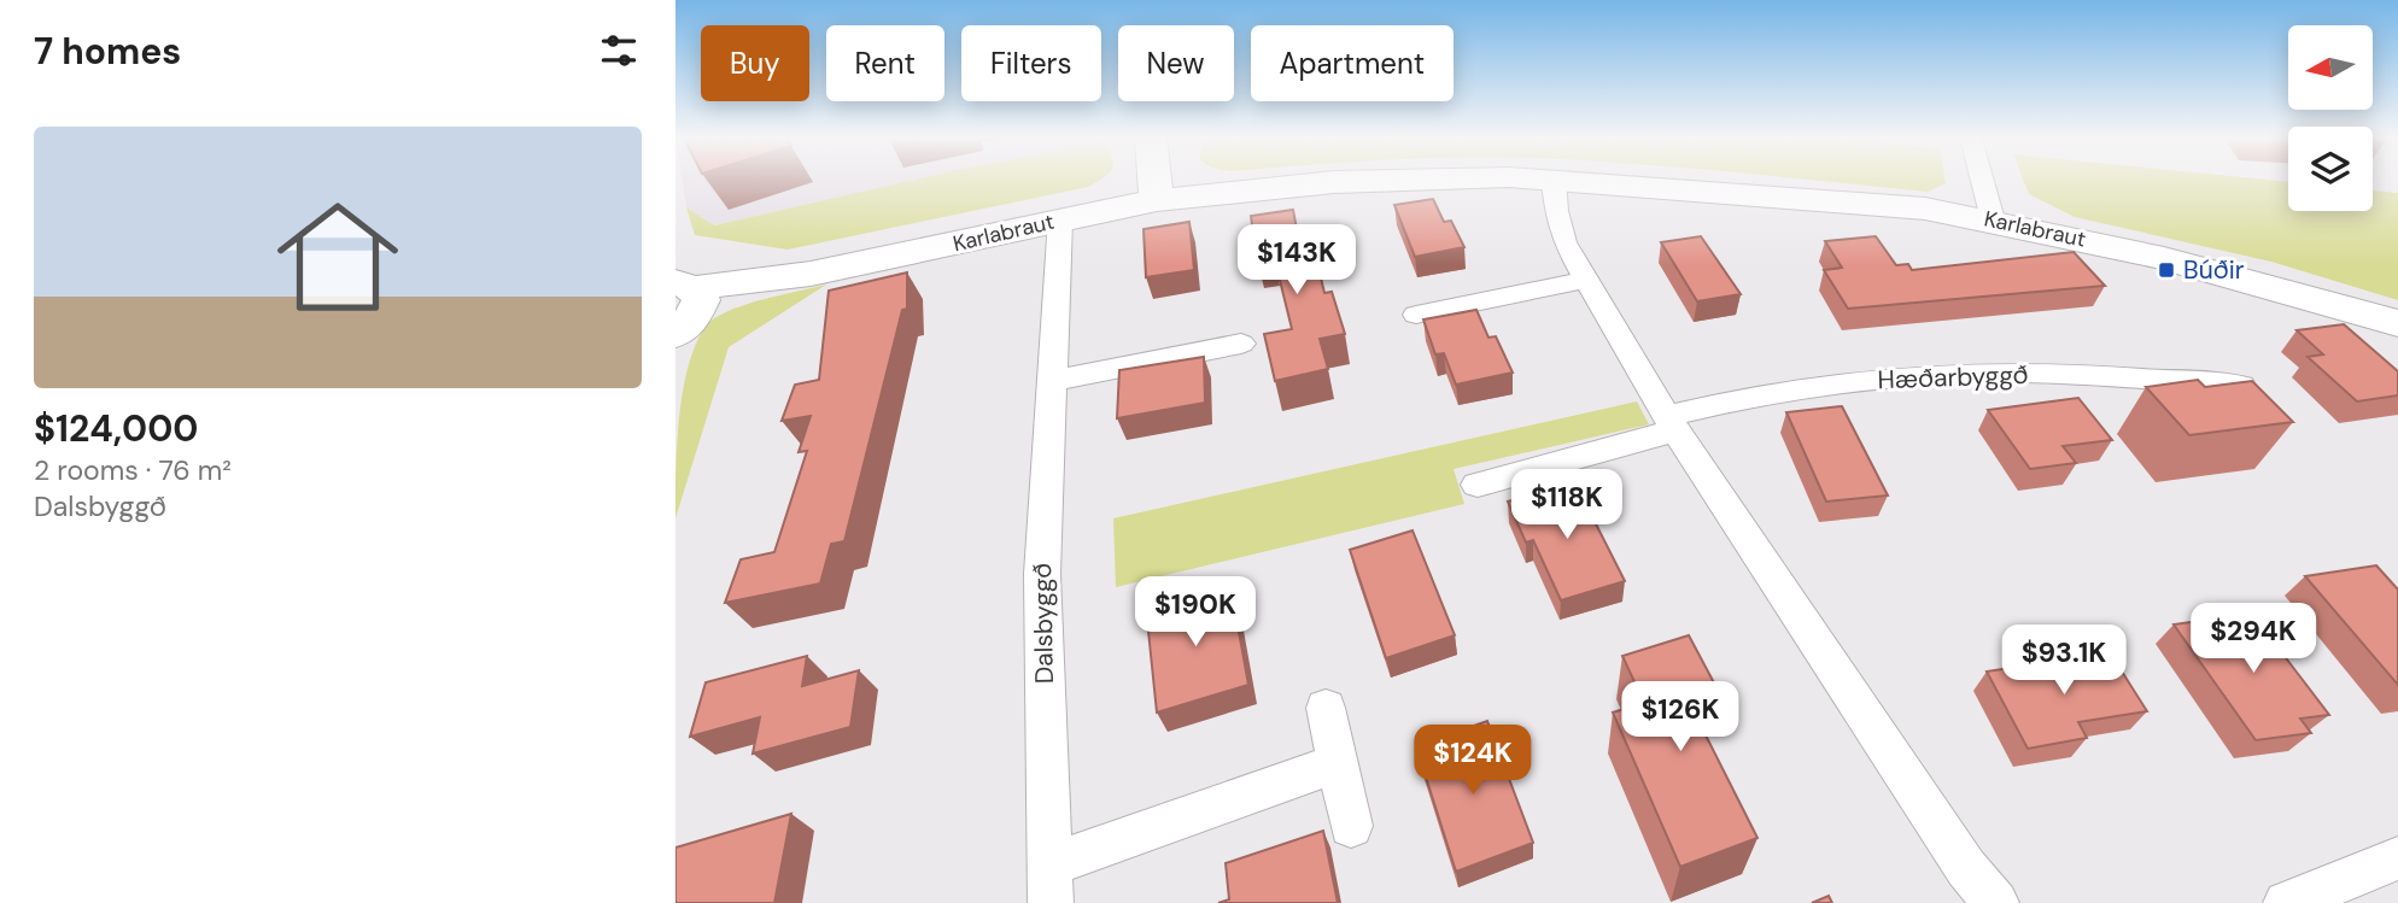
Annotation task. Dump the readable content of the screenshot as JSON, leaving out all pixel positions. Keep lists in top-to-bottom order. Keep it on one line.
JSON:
{"streets":{"street":["Karlabraut","Hæðarbyggð","Dalsbyggð"]},"crossings":[["Karlabraut","Dalsbyggð"]],"places":{"transit":["Búðir"]},"north":"left","page":{"heading":"7 homes","chip":["Buy","Rent","Filters","New","Apartment"],"list":[{"name":"$124,000","note":"2 rooms · 76 m² · Dalsbyggð"}],"price":["$143K","$118K","$190K","$294K","$93.1K","$126K","$124K"]}}
